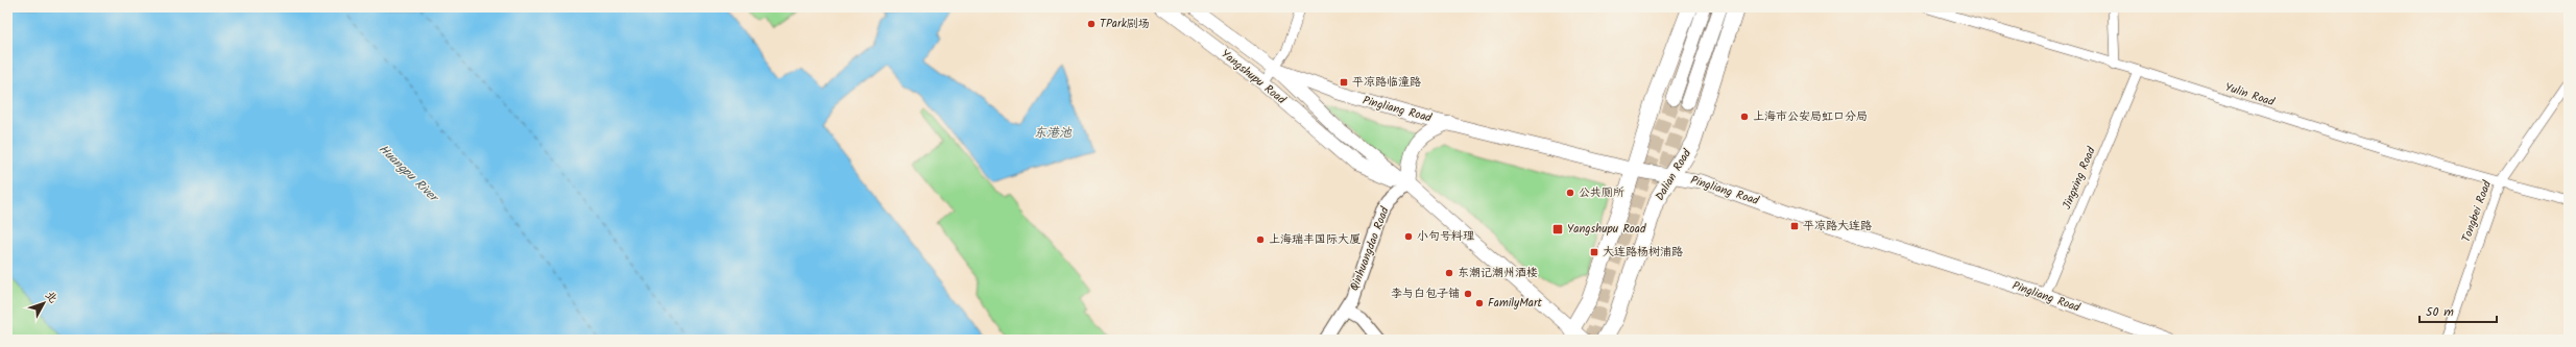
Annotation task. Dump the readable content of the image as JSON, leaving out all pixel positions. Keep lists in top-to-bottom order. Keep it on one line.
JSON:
{"streets":{"main road":["Yangshupu Road","Pingliang Road","Dalian Road"],"street":["Yulin Road","Jingxing Road","Tongbei Road","Qinhuangdao Road"]},"crossings":[["Yangshupu Road","Pingliang Road"],["Yangshupu Road","Qinhuangdao Road"],["Yulin Road","Jingxing Road"],["Yulin Road","Tongbei Road"],["Pingliang Road","Dalian Road"],["Pingliang Road","Jingxing Road"]],"water":["东港池","Huangpu River"],"places":{"other":["TPark剧场","上海市公安局虹口分局","公共厕所","小句号料理","上海瑞丰国际大厦","东潮记潮州酒楼","李与白包子铺","FamilyMart"],"transit":["平凉路临潼路","平凉路大连路","Yangshupu Road","大连路杨树浦路"]},"scale_bar":"50 m","north":"top right"}
